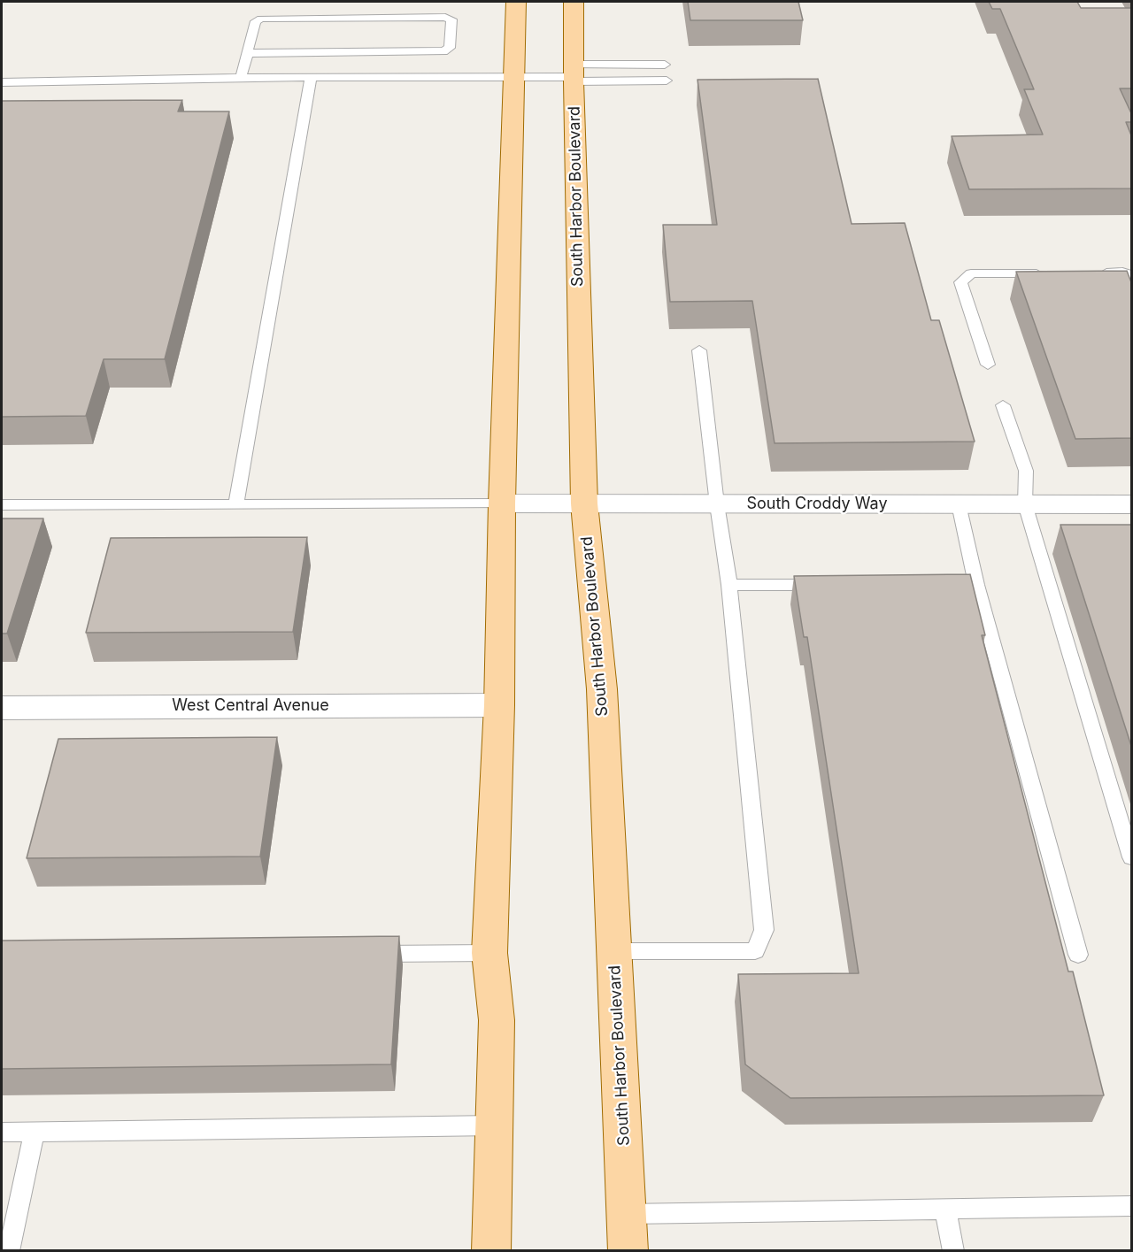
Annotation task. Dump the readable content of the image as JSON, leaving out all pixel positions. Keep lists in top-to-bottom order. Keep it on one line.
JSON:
{"streets":{"main road":["South Harbor Boulevard"],"street":["South Croddy Way","West Central Avenue"]},"crossings":[["South Harbor Boulevard","South Croddy Way"]]}
